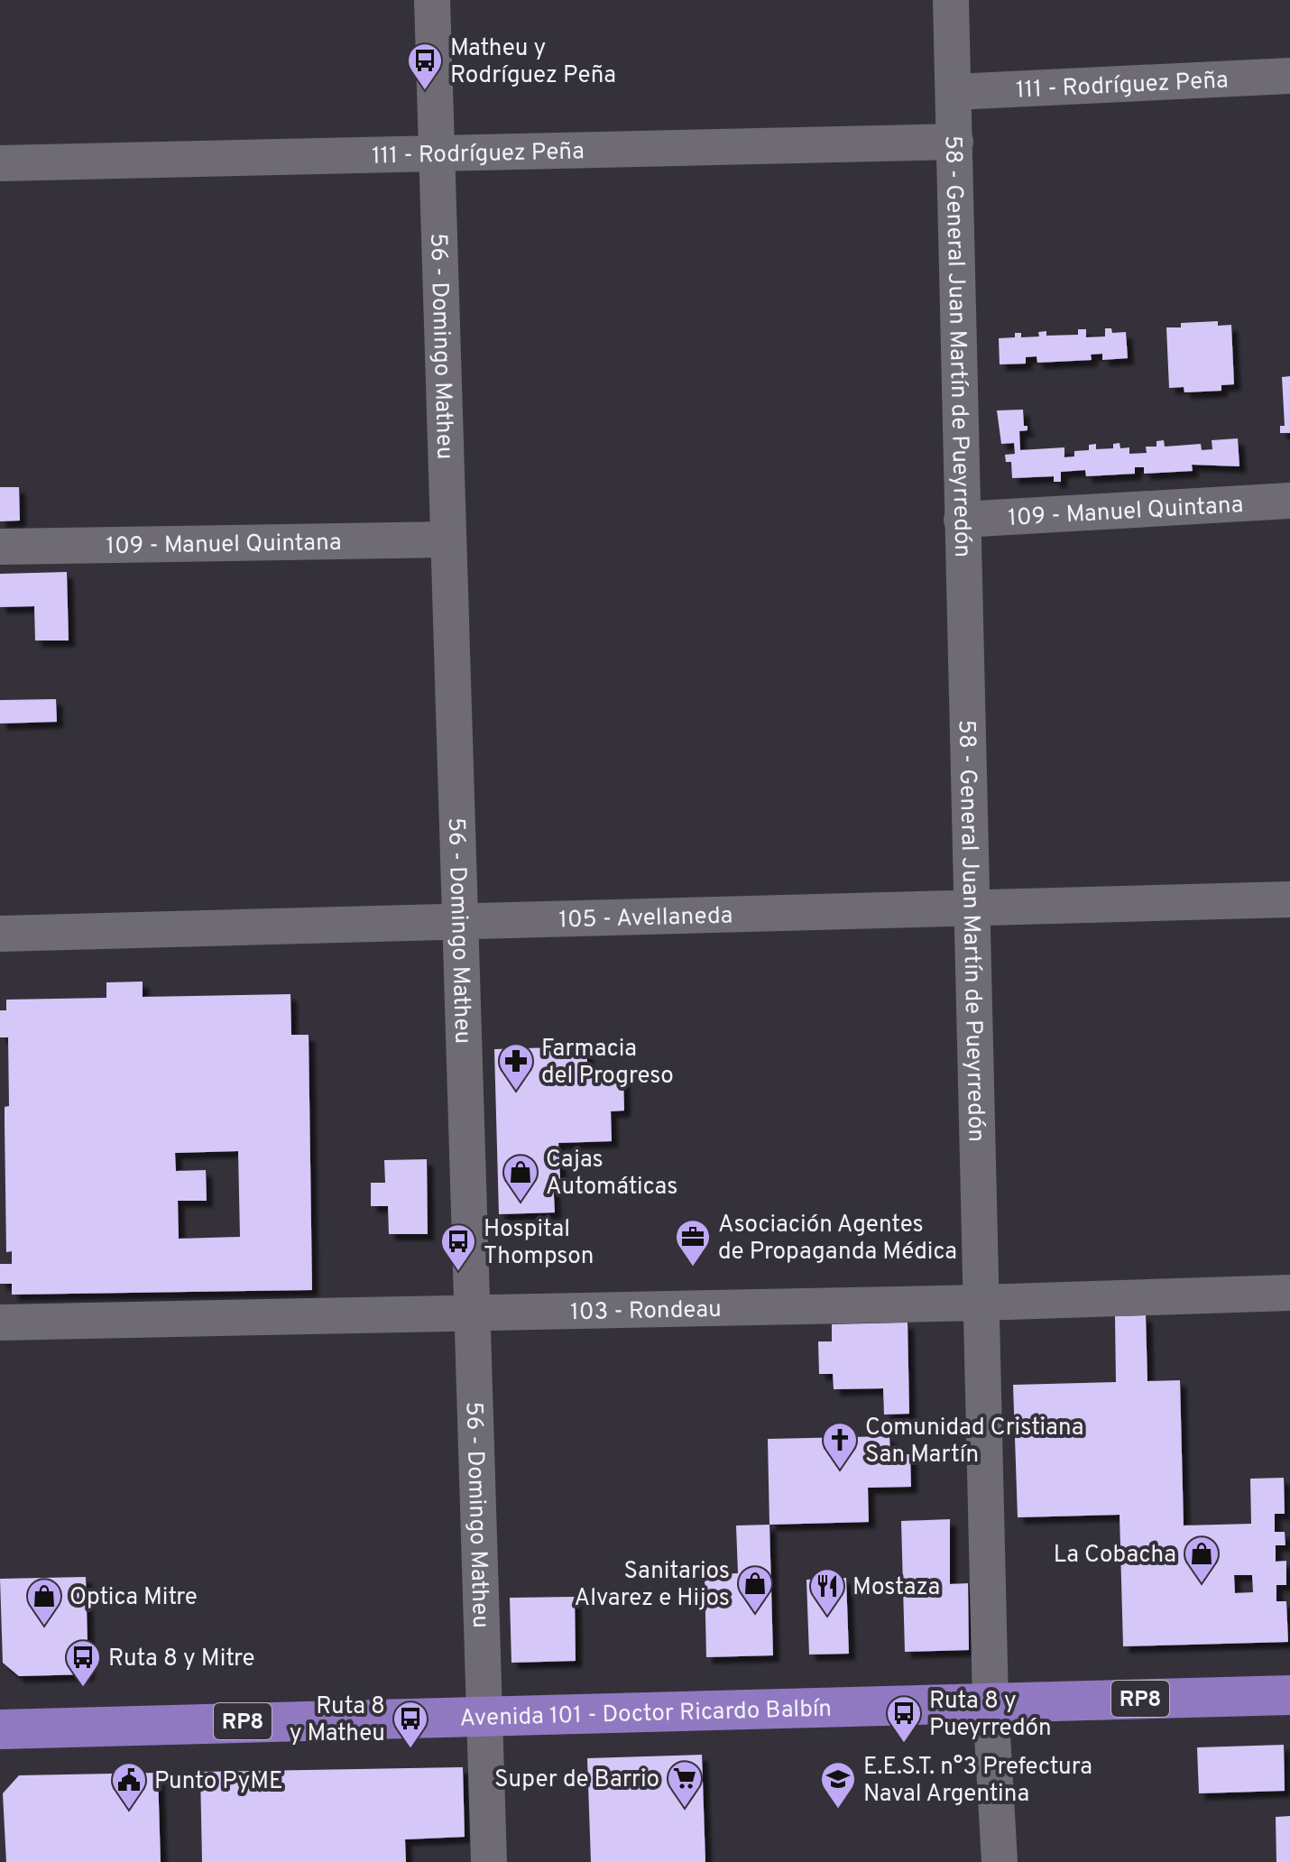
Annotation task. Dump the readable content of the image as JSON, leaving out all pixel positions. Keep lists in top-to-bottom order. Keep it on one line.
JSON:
{"streets":{"main road":["RP8","Avenida 101 - Doctor Ricardo Balbín"],"street":["111 - Rodríguez Peña","56 - Domingo Matheu","58 - General Juan Martín de Pueyrredón","109 - Manuel Quintana","105 - Avellaneda","103 - Rondeau"]},"crossings":[["111 - Rodríguez Peña","56 - Domingo Matheu"],["111 - Rodríguez Peña","58 - General Juan Martín de Pueyrredón"],["56 - Domingo Matheu","109 - Manuel Quintana"],["56 - Domingo Matheu","105 - Avellaneda"],["56 - Domingo Matheu","103 - Rondeau"],["56 - Domingo Matheu","Avenida 101 - Doctor Ricardo Balbín"],["58 - General Juan Martín de Pueyrredón","109 - Manuel Quintana"],["58 - General Juan Martín de Pueyrredón","105 - Avellaneda"],["58 - General Juan Martín de Pueyrredón","103 - Rondeau"],["58 - General Juan Martín de Pueyrredón","Avenida 101 - Doctor Ricardo Balbín"]],"places":{"bus stop":["Matheu y Rodríguez Peña","Hospital Thompson","Ruta 8 y Mitre","Ruta 8 y Pueyrredón","Ruta 8 y Matheu"],"pharmacy":["Farmacia del Progreso"],"shop":["Cajas Automáticas","La Cobacha","Sanitarios Alvarez e Hijos","Optica Mitre"],"office":["Asociación Agentes de Propaganda Médica"],"church":["Comunidad Cristiana San Martín"],"restaurant":["Mostaza"],"supermarket":["Super de Barrio"],"school or university":["E.E.S.T. n°3 Prefectura Naval Argentina"],"public building":["Punto PyME"]}}
